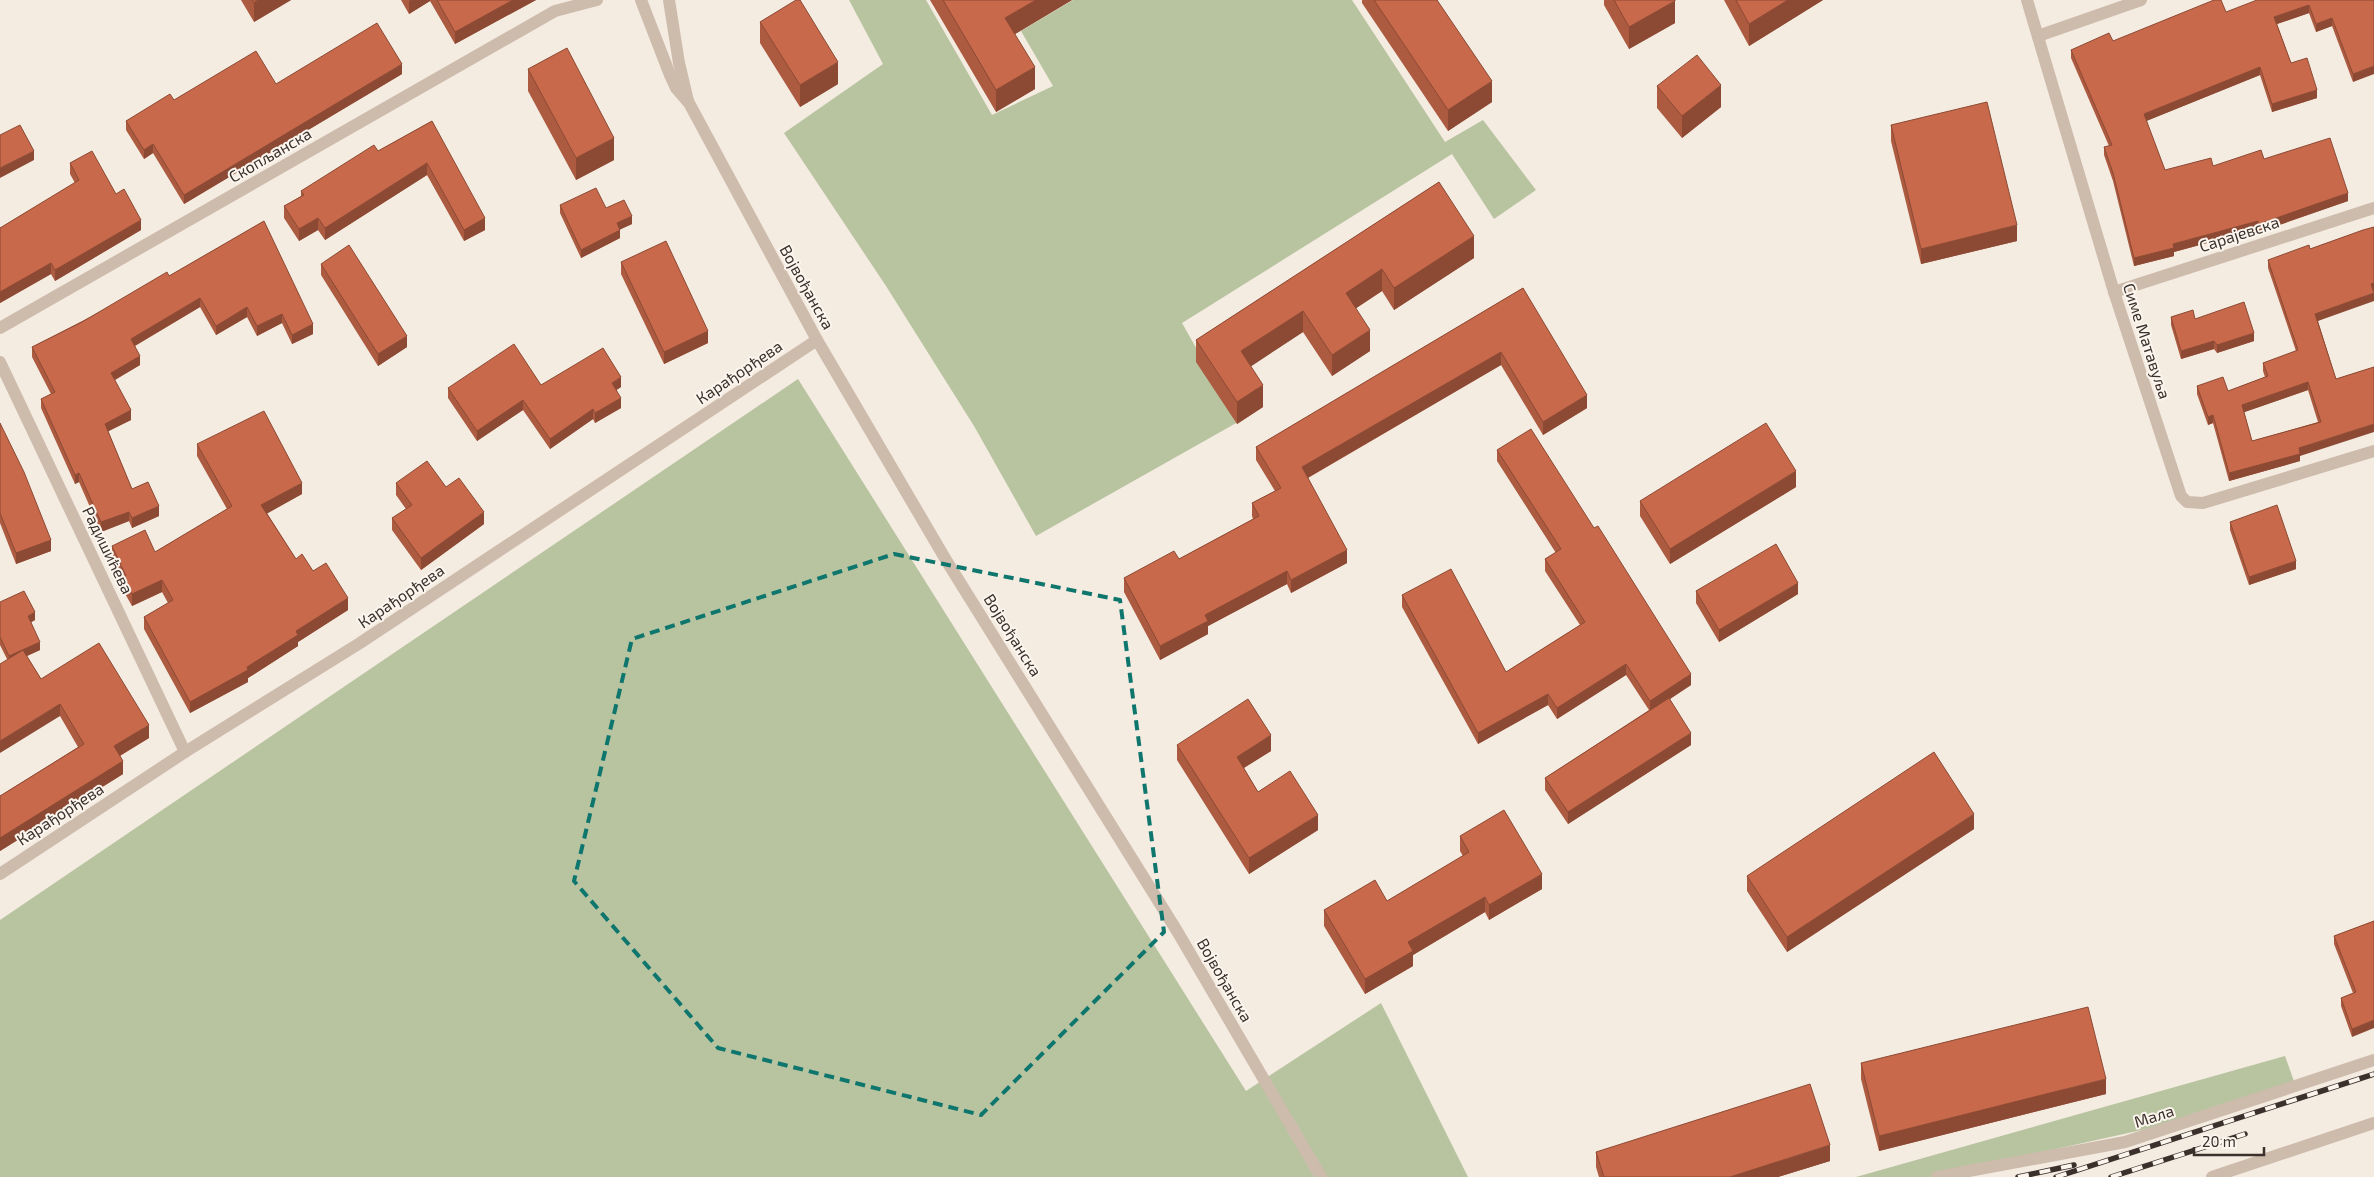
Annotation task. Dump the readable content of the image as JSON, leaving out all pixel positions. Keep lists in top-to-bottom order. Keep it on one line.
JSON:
{"streets":{"street":["Скопљанска","Сарајевска","Војвођанска","Симе Матавуља","Карађорђева","Радишићева","Мала"]},"crossings":[["Сарајевска","Симе Матавуља"],["Војвођанска","Карађорђева"],["Карађорђева","Радишићева"]],"scale_bar":"20 m"}
